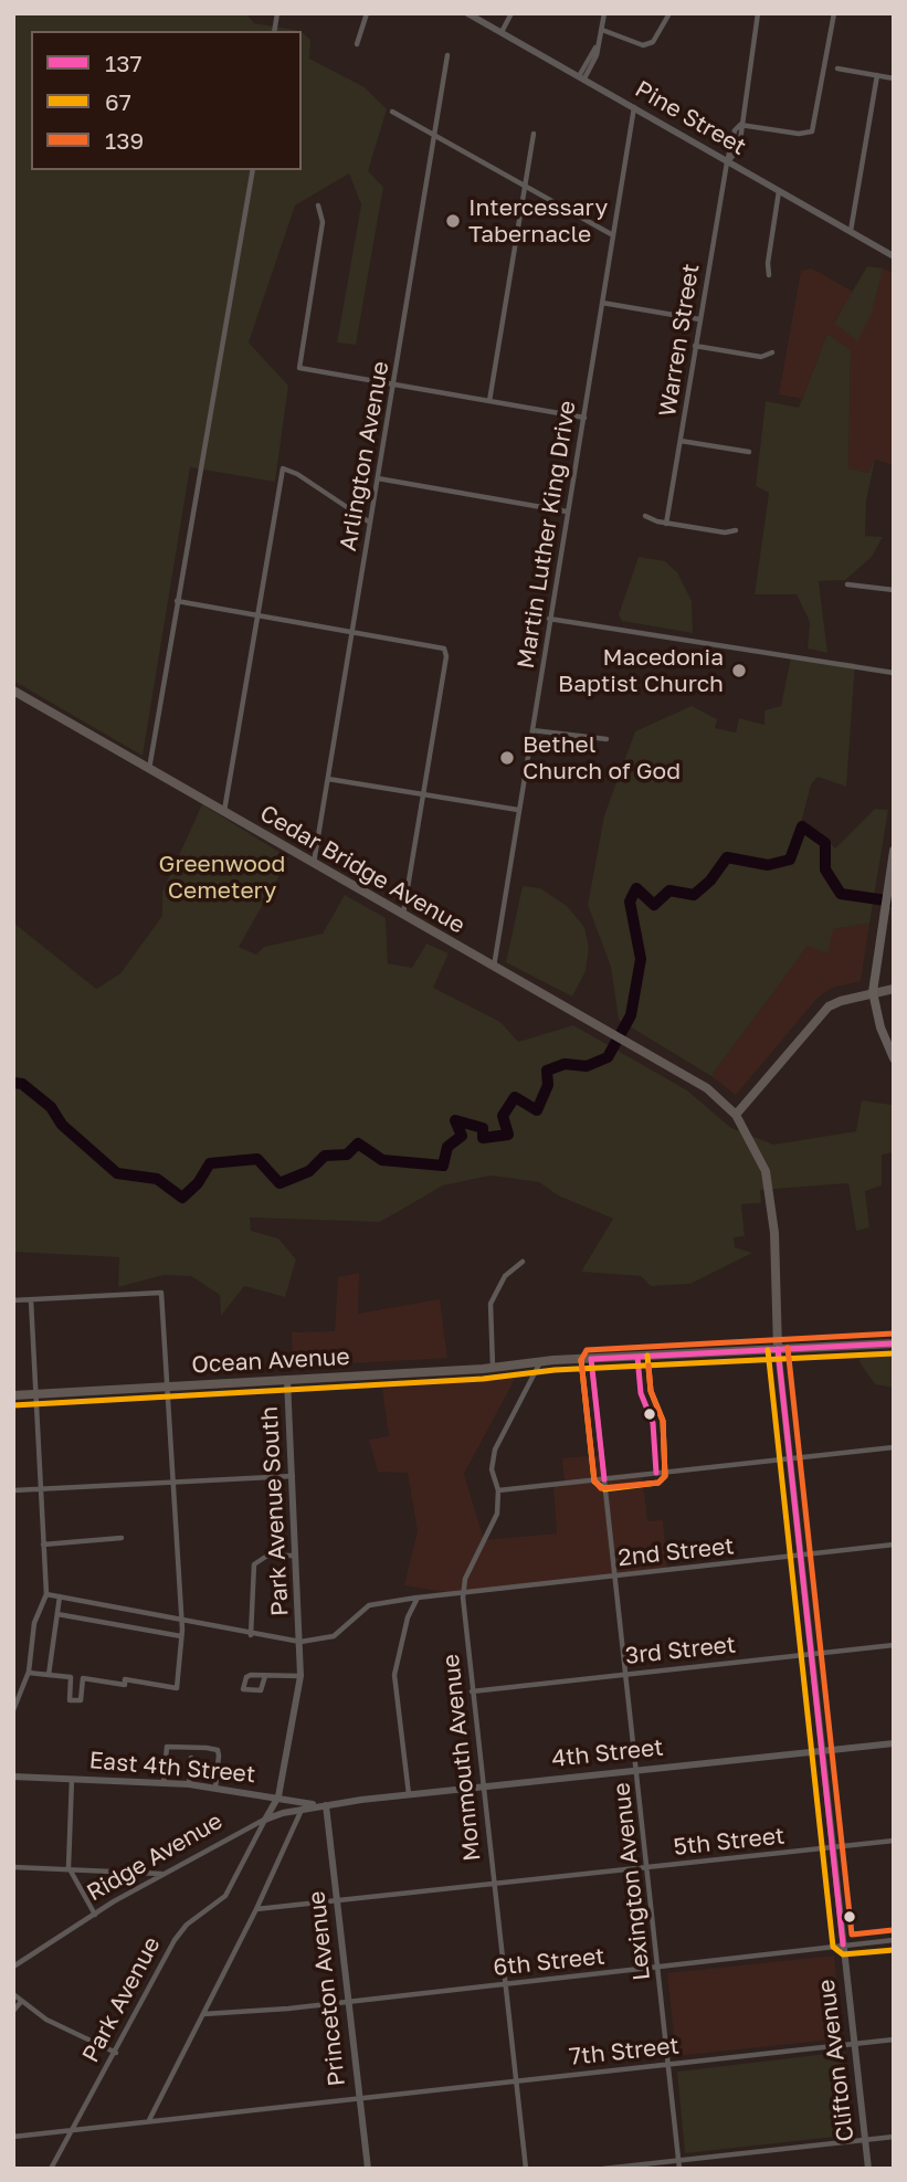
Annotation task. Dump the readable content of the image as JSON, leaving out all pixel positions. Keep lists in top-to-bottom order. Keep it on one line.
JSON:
{"streets":{"main road":["Cedar Bridge Avenue","Ocean Avenue"],"street":["Pine Street","Warren Street","Arlington Avenue","Martin Luther King Drive","Park Avenue South","2nd Street","3rd Street","4th Street","Monmouth Avenue","East 4th Street","5th Street","Ridge Avenue","Lexington Avenue","6th Street","Princeton Avenue","Park Avenue","7th Street","Clifton Avenue"]},"crossings":[["Pine Street","Warren Street"],["Pine Street","Martin Luther King Drive"],["Arlington Avenue","Cedar Bridge Avenue"],["Martin Luther King Drive","Cedar Bridge Avenue"],["Cedar Bridge Avenue","Ocean Avenue"],["Cedar Bridge Avenue","Clifton Avenue"],["Ocean Avenue","Park Avenue South"],["Ocean Avenue","Monmouth Avenue"],["Ocean Avenue","Lexington Avenue"],["Ocean Avenue","Clifton Avenue"],["Park Avenue South","Park Avenue"],["2nd Street","Monmouth Avenue"],["2nd Street","Lexington Avenue"],["2nd Street","Clifton Avenue"],["3rd Street","Monmouth Avenue"],["3rd Street","Lexington Avenue"],["3rd Street","Clifton Avenue"],["4th Street","Monmouth Avenue"],["4th Street","East 4th Street"],["4th Street","Ridge Avenue"],["4th Street","Lexington Avenue"],["4th Street","Princeton Avenue"],["4th Street","Clifton Avenue"],["Monmouth Avenue","5th Street"],["Monmouth Avenue","6th Street"],["Monmouth Avenue","7th Street"],["East 4th Street","Ridge Avenue"],["East 4th Street","Princeton Avenue"],["East 4th Street","Park Avenue"],["5th Street","Lexington Avenue"],["5th Street","Princeton Avenue"],["5th Street","Clifton Avenue"],["Ridge Avenue","Princeton Avenue"],["Ridge Avenue","Park Avenue"],["Lexington Avenue","6th Street"],["Lexington Avenue","7th Street"],["6th Street","Princeton Avenue"],["6th Street","Clifton Avenue"],["Princeton Avenue","7th Street"],["Park Avenue","7th Street"],["7th Street","Clifton Avenue"]],"parks":["Greenwood Cemetery"],"places":["Intercessary Tabernacle","Macedonia Baptist Church","Bethel Church of God"],"lines":["transit line 139","transit line 137","transit line 67"],"legend":["137","67","139"]}
